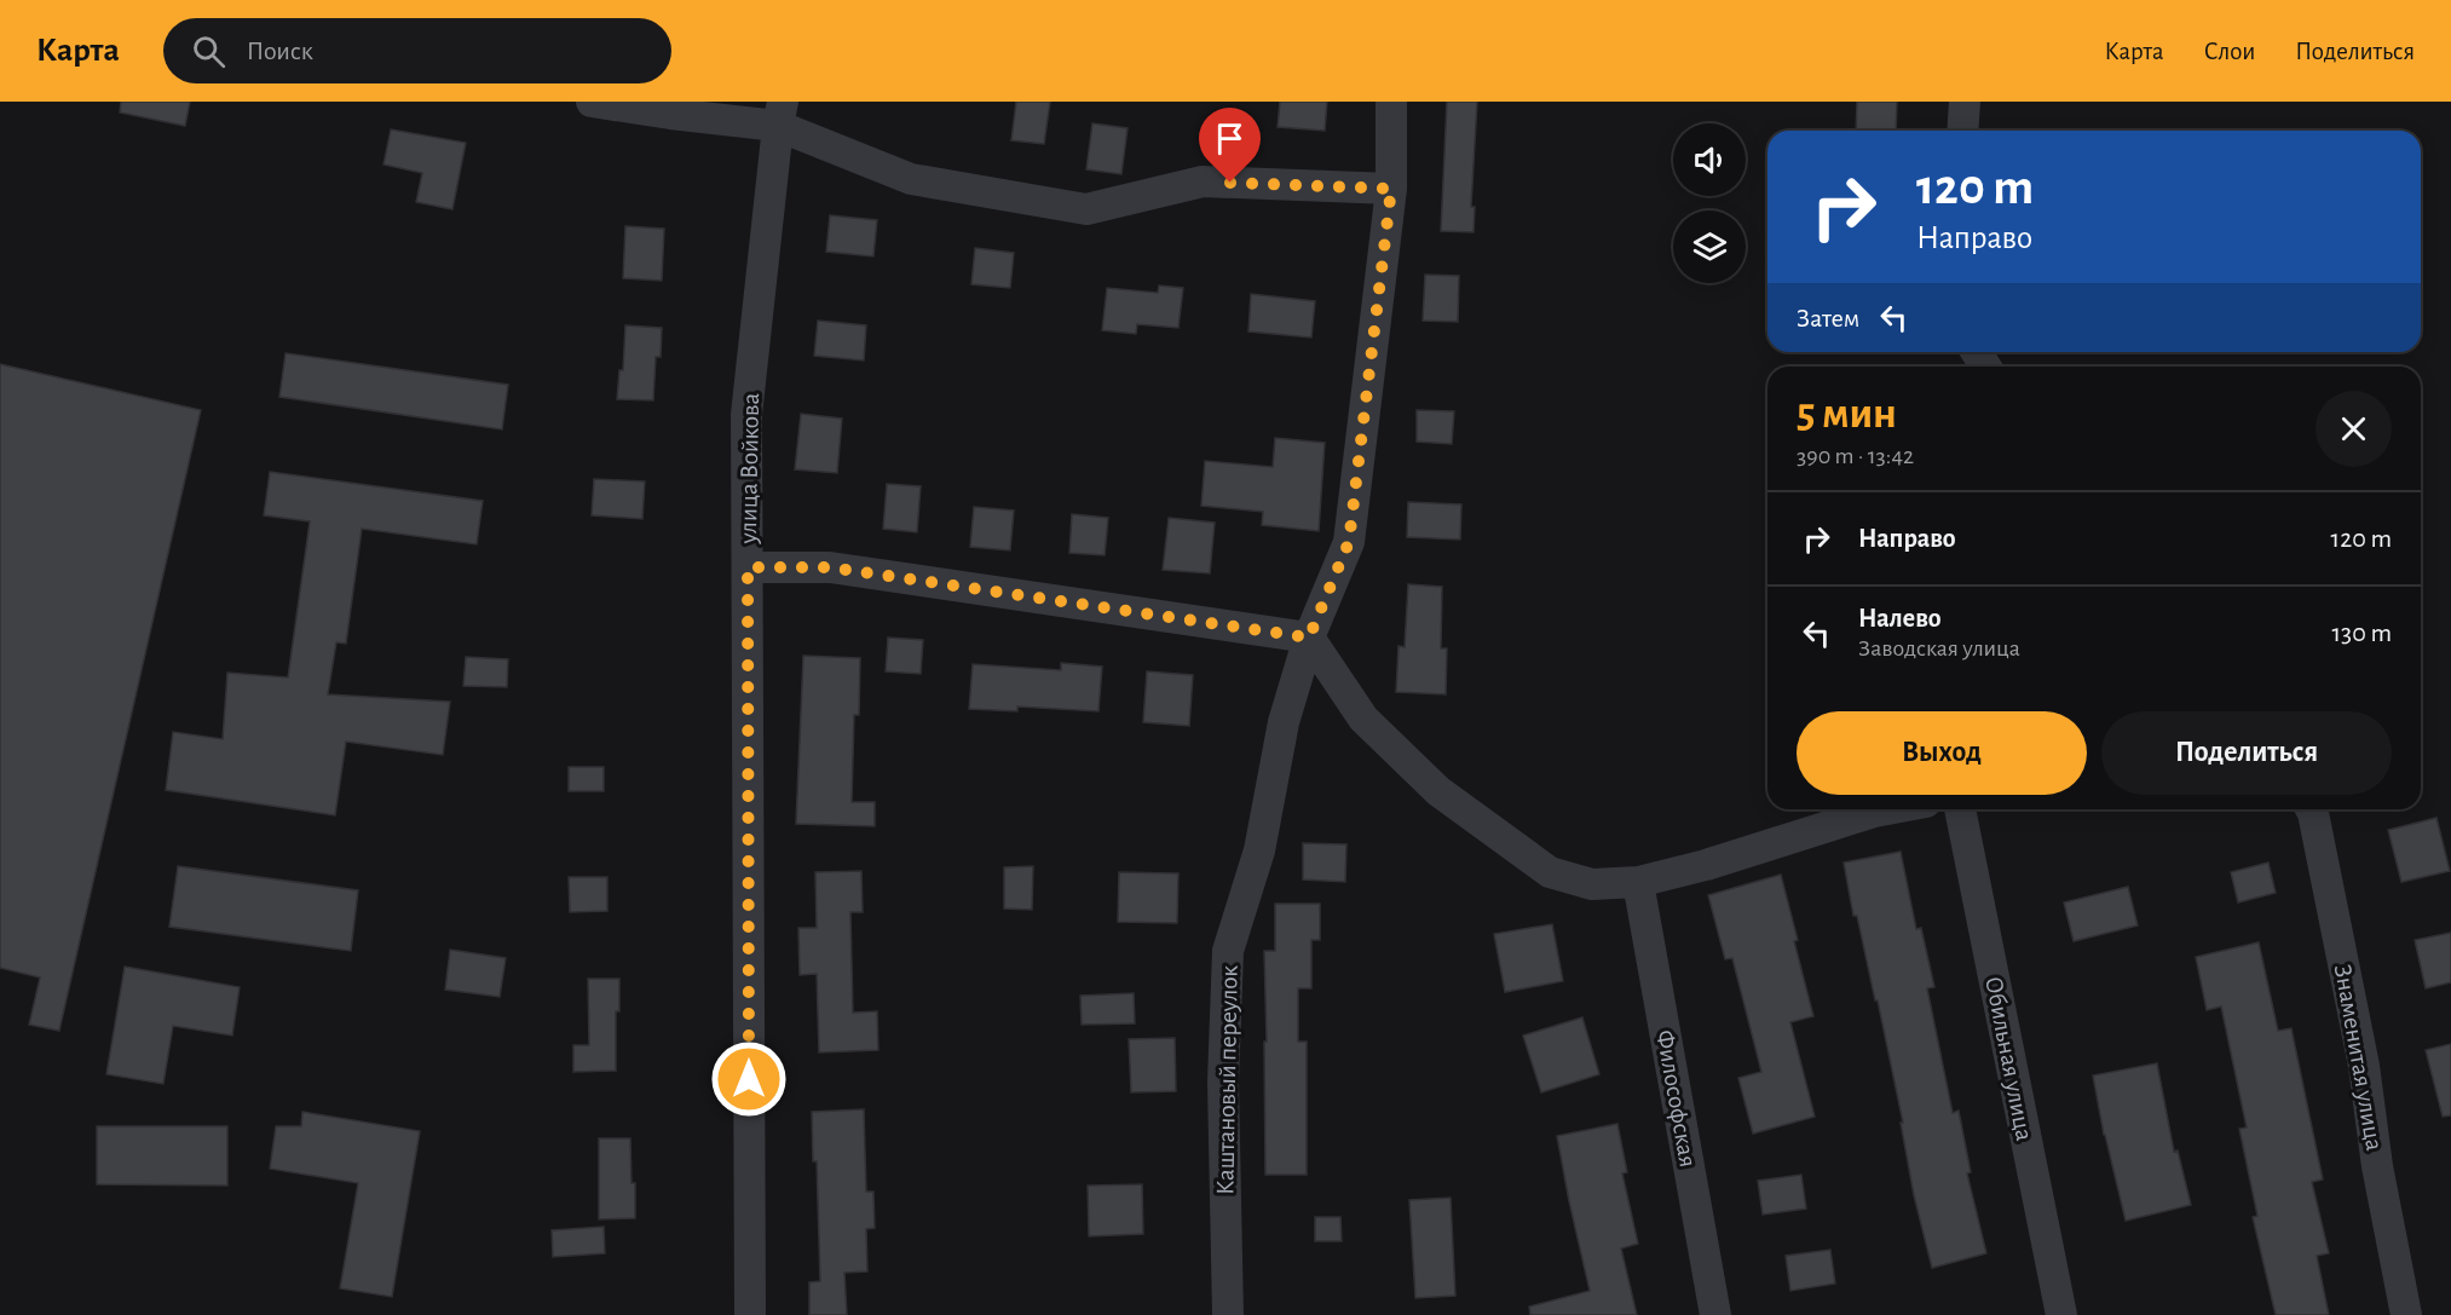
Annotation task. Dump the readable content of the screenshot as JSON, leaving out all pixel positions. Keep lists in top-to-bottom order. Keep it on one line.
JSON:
{"streets":{"street":["улица Войкова","Знаменитая улица","Обильная улица","Каштановый переулок","Философская"]},"page":{"header":"Карта","search":"Поиск","nav":["Карта","Слои","Поделиться"],"turn":["120 m","Направо"],"then":"Затем","heading":["5 мин","390 m · 13:42"],"list":[{"name":"Направо","value":"120 m"},{"name":"Налево","note":"Заводская улица","value":"130 m"}],"buttons":["Выход","Поделиться"]}}
